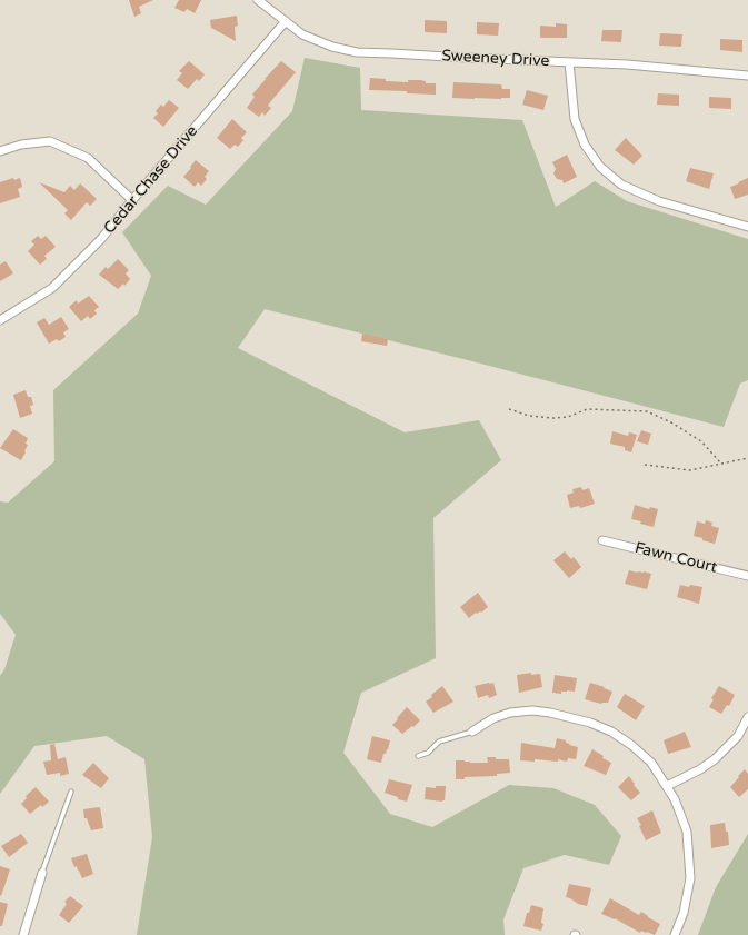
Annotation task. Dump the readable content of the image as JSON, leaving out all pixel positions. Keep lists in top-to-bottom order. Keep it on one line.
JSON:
{"streets":{"street":["Sweeney Drive","Cedar Chase Drive","Fawn Court"]},"crossings":[["Sweeney Drive","Cedar Chase Drive"]]}
